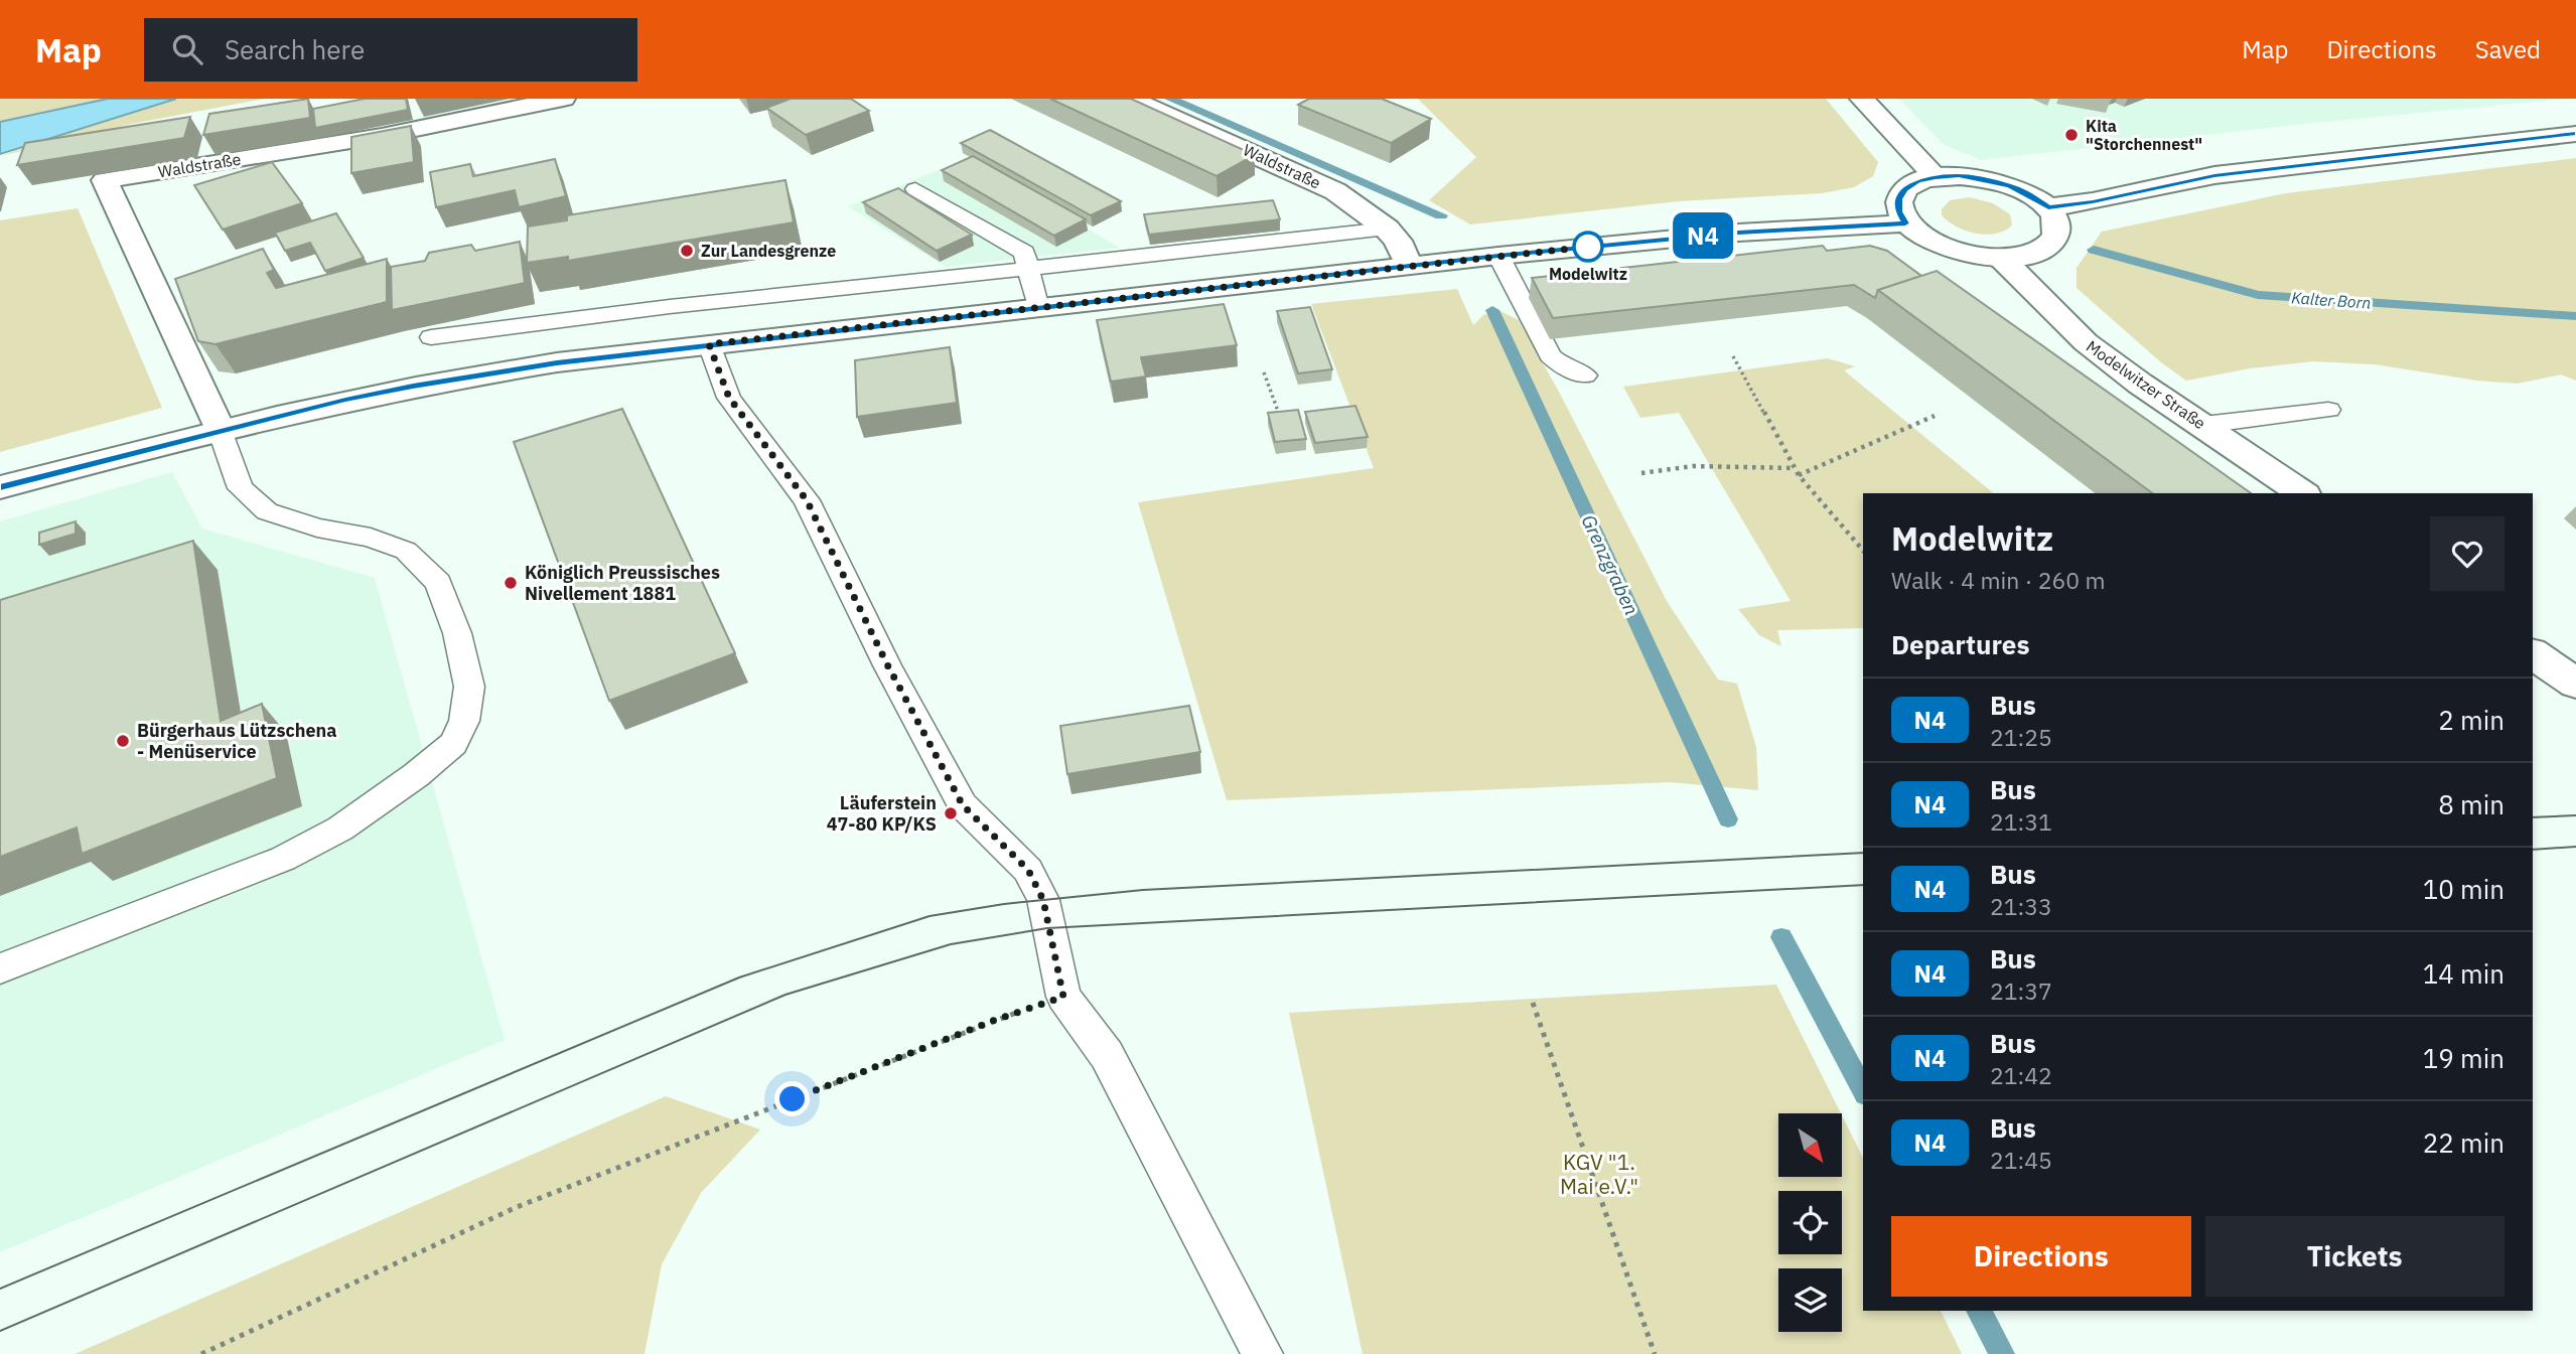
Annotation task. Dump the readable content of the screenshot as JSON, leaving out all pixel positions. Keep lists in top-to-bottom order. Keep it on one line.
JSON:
{"streets":{"street":["Waldstraße","Modelwitzer Straße"]},"water":["Kalter Born","Grenzgraben"],"parks":["KGV \"1. Mai e.V.\""],"places":["Kita \"Storchennest\"","Modelwitz","Zur Landesgrenze","Königlich Preussisches Nivellement 1881","Bürgerhaus Lützschena - Menüservice","Läuferstein 47-80 KP/KS"],"lines":["bus line N4"],"north":"bottom right","page":{"header":"Map","search":"Search here","nav":["Map","Directions","Saved"],"on_map":"N4","heading":[["Modelwitz","Walk · 4 min · 260 m"],"Departures"],"list":[{"mark":"N4","name":"Bus","note":"21:25","value":"2 min"},{"mark":"N4","name":"Bus","note":"21:31","value":"8 min"},{"mark":"N4","name":"Bus","note":"21:33","value":"10 min"},{"mark":"N4","name":"Bus","note":"21:37","value":"14 min"},{"mark":"N4","name":"Bus","note":"21:42","value":"19 min"},{"mark":"N4","name":"Bus","note":"21:45","value":"22 min"}],"buttons":["Directions","Tickets"]}}
